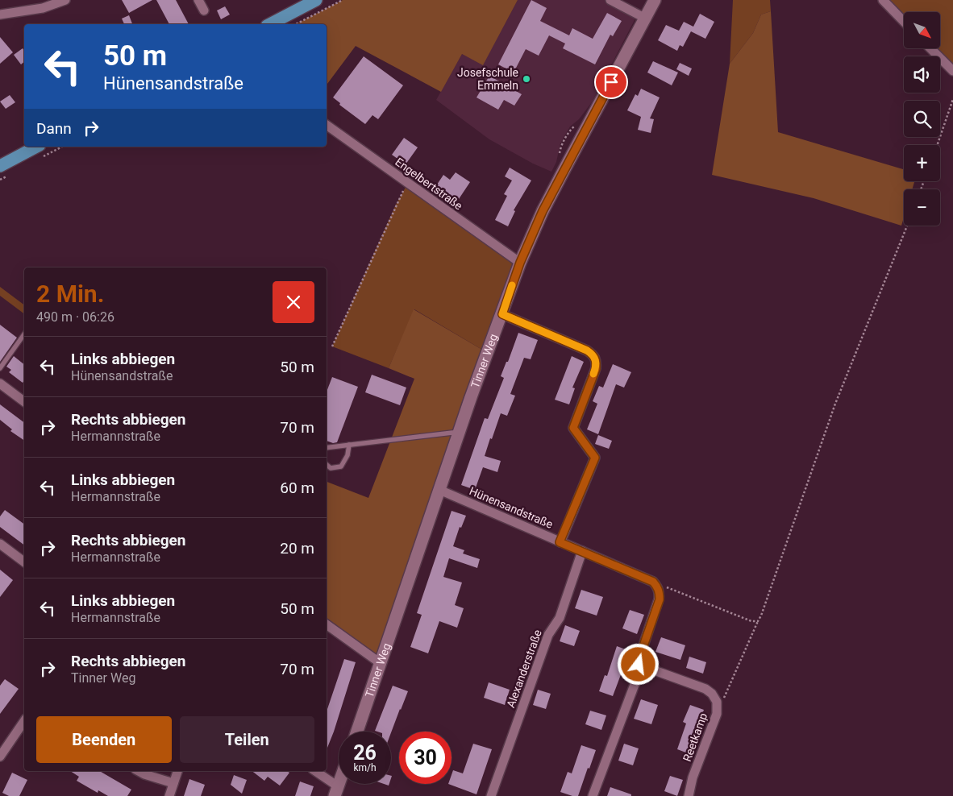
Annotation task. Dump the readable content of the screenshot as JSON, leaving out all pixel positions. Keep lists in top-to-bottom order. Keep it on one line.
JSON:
{"streets":{"street":["Engelbertstraße","Tinner Weg","Hünensandstraße","Alexanderstraße","Reetkamp"]},"crossings":[["Engelbertstraße","Tinner Weg"],["Tinner Weg","Hünensandstraße"],["Hünensandstraße","Alexanderstraße"]],"places":["Josefschule Emmeln"],"north":"bottom right","page":{"map_buttons":["+","−"],"turn":["50 m","Hünensandstraße"],"then":"Dann","heading":["2 Min.","490 m · 06:26"],"list":[{"name":"Links abbiegen","note":"Hünensandstraße","value":"50 m"},{"name":"Rechts abbiegen","note":"Hermannstraße","value":"70 m"},{"name":"Links abbiegen","note":"Hermannstraße","value":"60 m"},{"name":"Rechts abbiegen","note":"Hermannstraße","value":"20 m"},{"name":"Links abbiegen","note":"Hermannstraße","value":"50 m"},{"name":"Rechts abbiegen","note":"Tinner Weg","value":"70 m"}],"buttons":["Beenden","Teilen"],"speed":"26 km/h","limit":"30"}}
